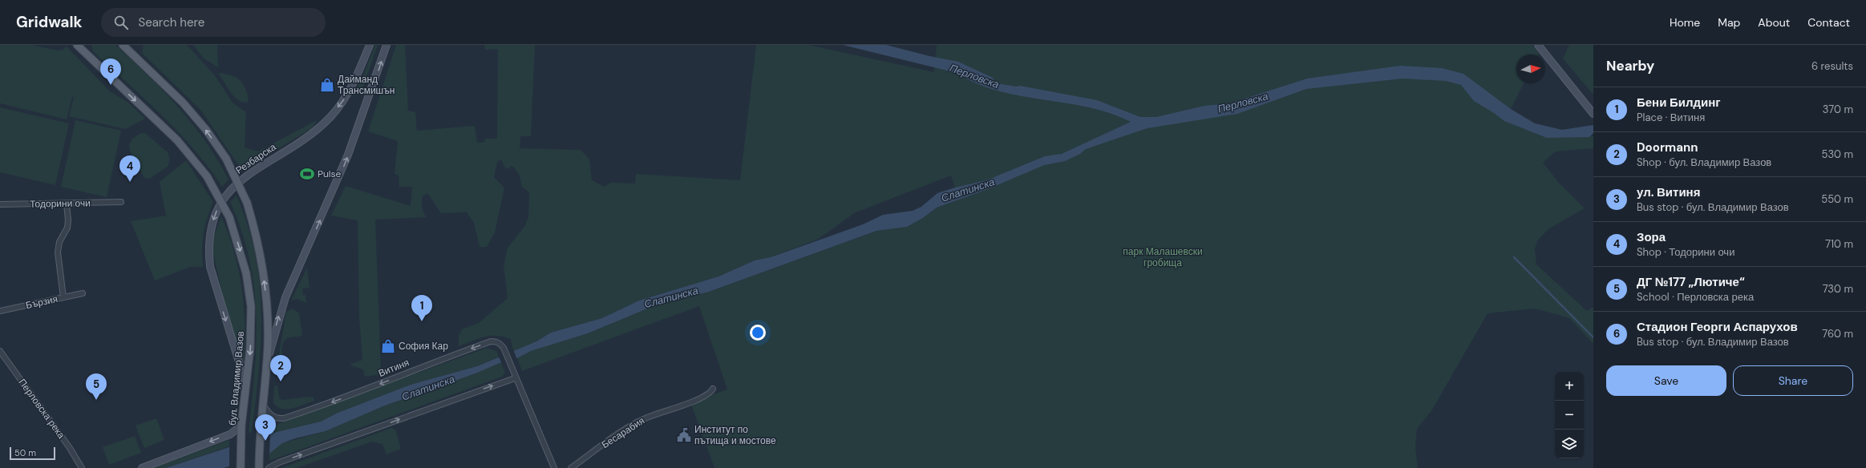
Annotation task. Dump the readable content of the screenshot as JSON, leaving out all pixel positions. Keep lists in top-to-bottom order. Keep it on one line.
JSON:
{"streets":{"main road":["бул. Владимир Вазов"],"street":["Резбарска","Тодорини очи","Бързия","Витиня","Перловска река","Бесарабия"]},"crossings":[["Резбарска","бул. Владимир Вазов"]],"water":["Перловска","Слатинска"],"parks":["парк Малашевски гробища"],"places":{"shop":["Дайманд Трансмишън","София Кар"],"sports":["Pulse"],"public building":["Институт по пътища и мостове"]},"scale_bar":"50 m","north":"right","page":{"header":"Gridwalk","search":"Search here","nav":["Home","Map","About","Contact"],"heading":["Nearby","6 results"],"pins":["6","4","1","2","5","3"],"list":[{"mark":"1","name":"Бени Билдинг","note":"Place · Витиня","value":"370 m"},{"mark":"2","name":"Doormann","note":"Shop · бул. Владимир Вазов","value":"530 m"},{"mark":"3","name":"ул. Витиня","note":"Bus stop · бул. Владимир Вазов","value":"550 m"},{"mark":"4","name":"Зора","note":"Shop · Тодорини очи","value":"710 m"},{"mark":"5","name":"ДГ №177 „Лютиче“","note":"School · Перловска река","value":"730 m"},{"mark":"6","name":"Стадион Георги Аспарухов","note":"Bus stop · бул. Владимир Вазов","value":"760 m"}],"buttons":["Save","Share"],"map_buttons":["+","−"],"scale":"50 m"}}
